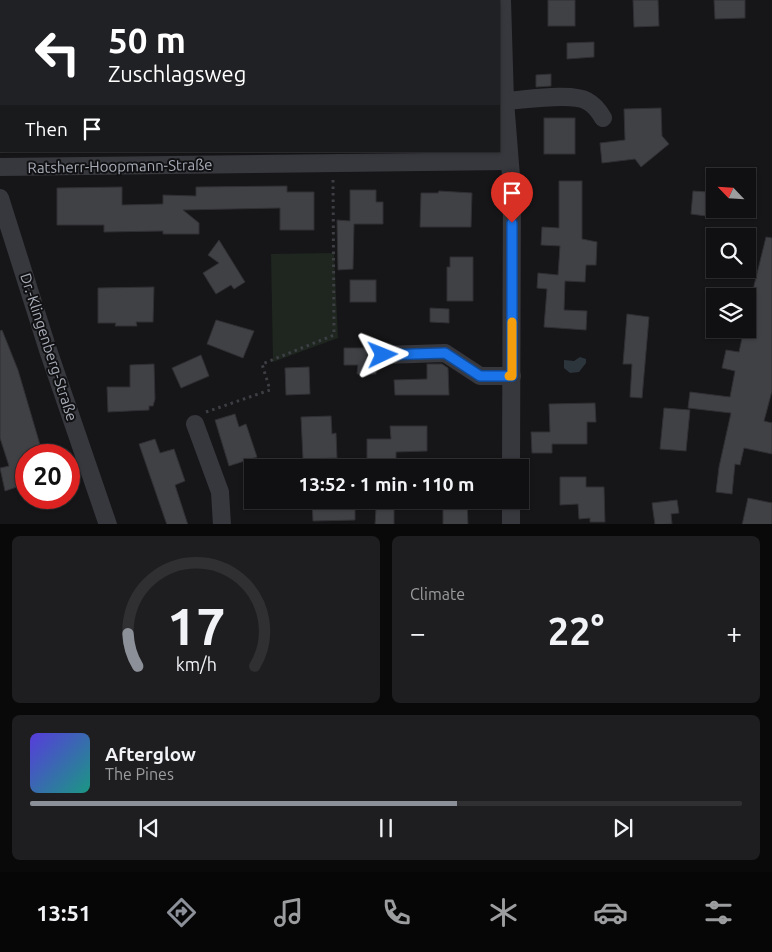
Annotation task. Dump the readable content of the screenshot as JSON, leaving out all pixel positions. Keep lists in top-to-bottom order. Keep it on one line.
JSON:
{"streets":{"street":["Ratsherr-Hoopmann-Straße","Dr.-Klingenberg-Straße"]},"north":"top left","page":{"turn":["50 m","Zuschlagsweg"],"then":"Then","limit":"20","trip":"13:52 · 1 min · 110 m","tile":"Climate","heat":["−","22°","+"],"song":["Afterglow","The Pines"],"tabs":"13:51","gauge":["17","km/h"]}}
